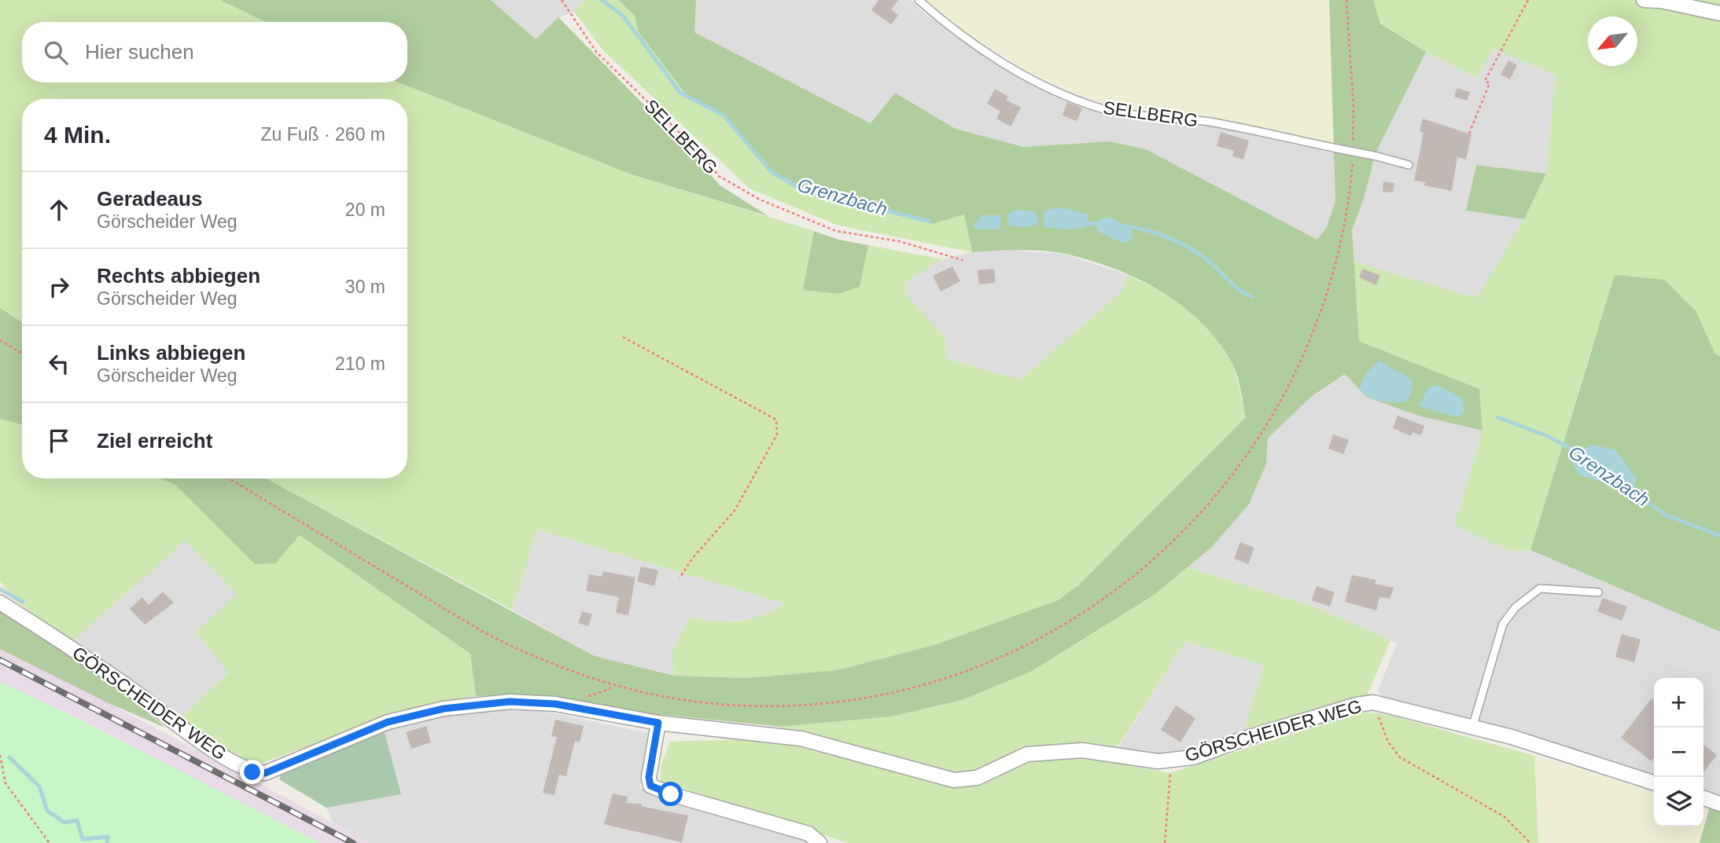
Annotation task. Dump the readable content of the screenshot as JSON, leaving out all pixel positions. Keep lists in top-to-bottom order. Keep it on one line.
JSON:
{"streets":{"street":["GÖRSCHEIDER WEG"],"lane":["SELLBERG"]},"water":["Grenzbach"],"north":"bottom left","page":{"search":"Hier suchen","heading":["4 Min.","Zu Fuß · 260 m"],"list":[["Geradeaus","Görscheider Weg","20 m"],["Rechts abbiegen","Görscheider Weg","30 m"],["Links abbiegen","Görscheider Weg","210 m"],"Ziel erreicht"],"map_buttons":["+","−"]}}
